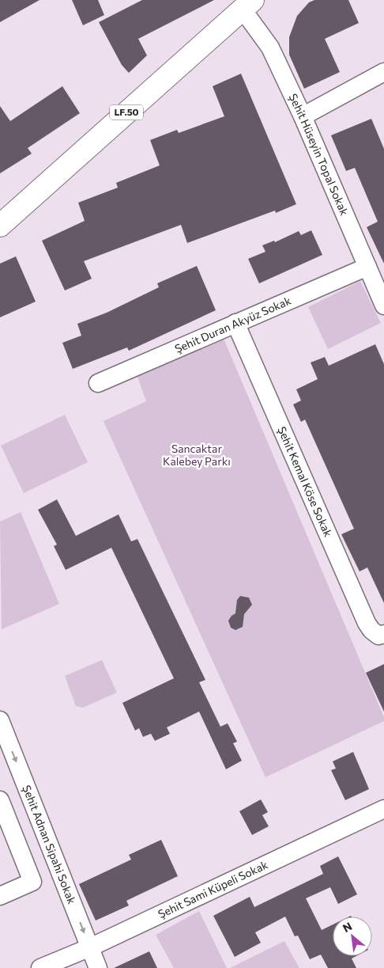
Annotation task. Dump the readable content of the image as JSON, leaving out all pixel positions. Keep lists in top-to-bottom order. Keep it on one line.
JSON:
{"streets":{"main road":["LF.50"],"street":["Şehit Hüseyin Topal Sokak","Şehit Duran Akyüz Sokak","Şehit Kemal Köse Sokak","Şehit Adnan Sipahi Sokak","Şehit Sami Küpeli Sokak"]},"crossings":[["LF.50","Şehit Hüseyin Topal Sokak"],["Şehit Hüseyin Topal Sokak","Şehit Duran Akyüz Sokak"],["Şehit Duran Akyüz Sokak","Şehit Kemal Köse Sokak"],["Şehit Adnan Sipahi Sokak","Şehit Sami Küpeli Sokak"]],"one_way":["Şehit Adnan Sipahi Sokak"],"parks":["Sancaktar Kalebey Parkı"],"north":"top left"}
